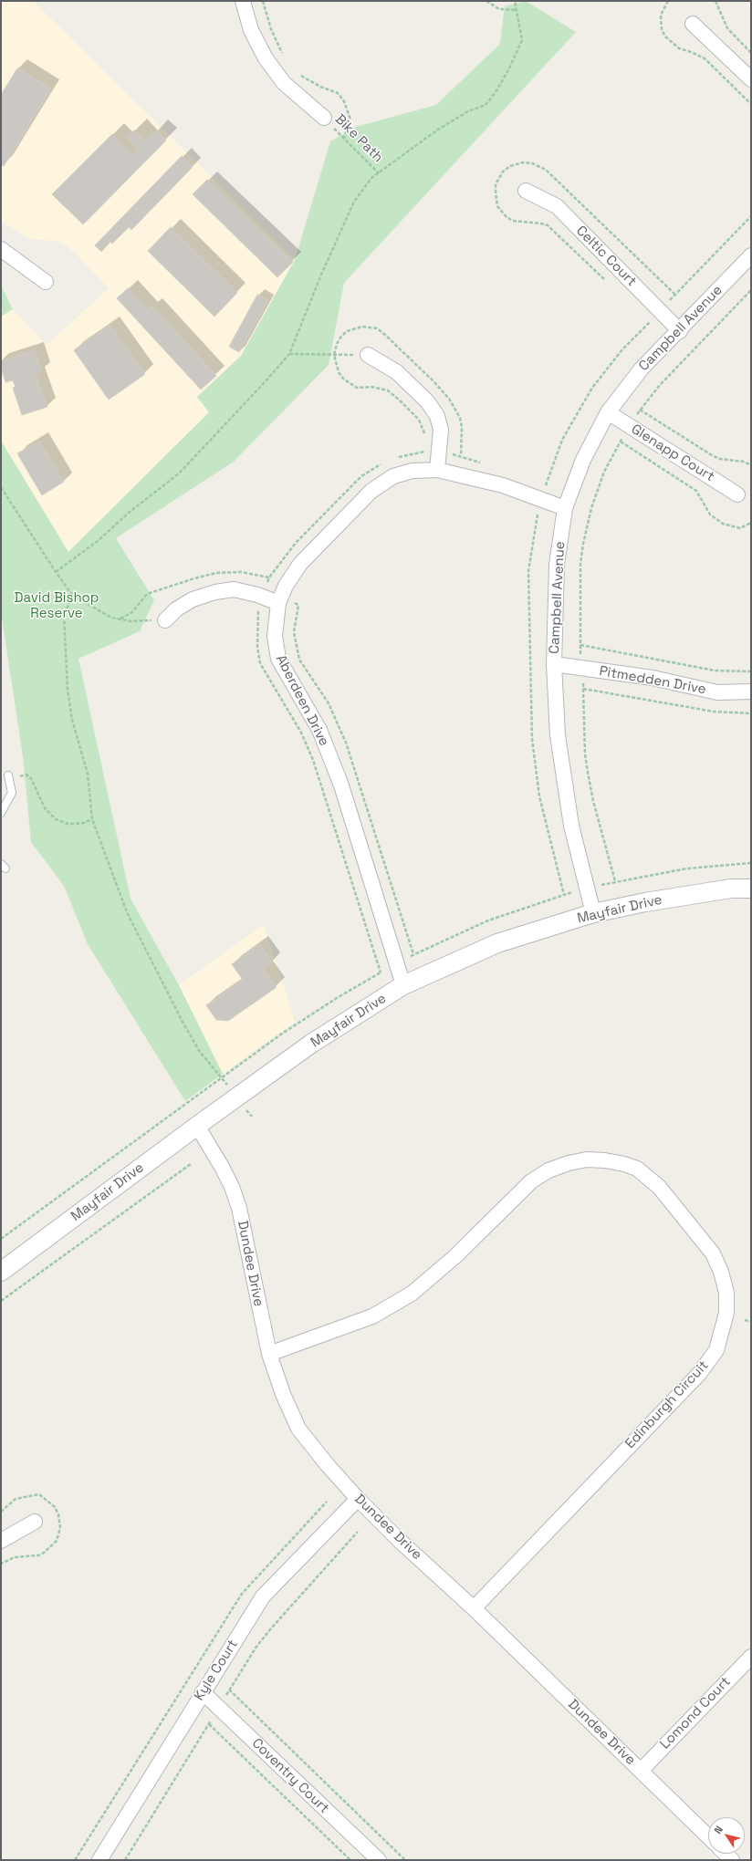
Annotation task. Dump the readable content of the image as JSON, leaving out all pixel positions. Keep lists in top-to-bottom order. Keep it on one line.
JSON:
{"streets":{"street":["Celtic Court","Campbell Avenue","Glenapp Court","Pitmedden Drive","Aberdeen Drive","Mayfair Drive","Dundee Drive","Edinburgh Circuit","Kyle Court","Lomond Court","Coventry Court"],"path":["Bike Path"]},"crossings":[["Celtic Court","Campbell Avenue"],["Campbell Avenue","Glenapp Court"],["Campbell Avenue","Pitmedden Drive"],["Campbell Avenue","Aberdeen Drive"],["Campbell Avenue","Mayfair Drive"],["Aberdeen Drive","Mayfair Drive"],["Mayfair Drive","Dundee Drive"],["Dundee Drive","Edinburgh Circuit"],["Dundee Drive","Kyle Court"],["Dundee Drive","Lomond Court"],["Kyle Court","Coventry Court"]],"parks":["David Bishop Reserve"],"north":"top left"}
